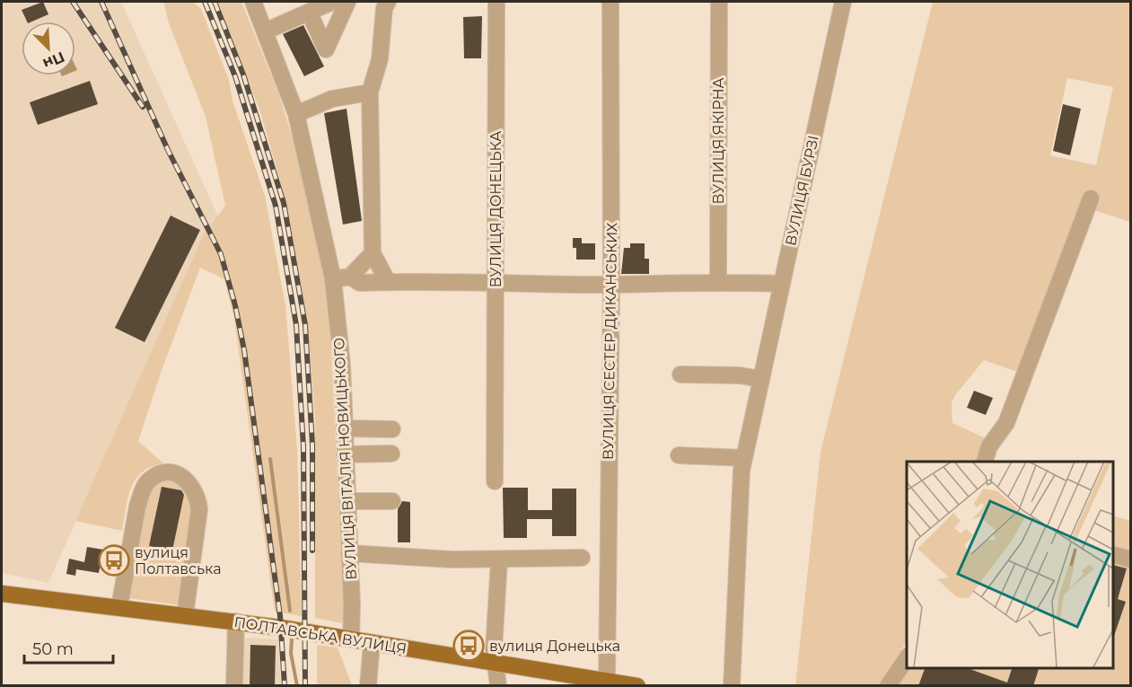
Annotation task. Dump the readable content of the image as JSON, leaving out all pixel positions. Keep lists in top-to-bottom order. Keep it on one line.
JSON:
{"streets":{"main road":["ПОЛТАВСЬКА ВУЛИЦЯ"],"street":["ВУЛИЦЯ ЯКІРНА","ВУЛИЦЯ БУРЗІ","ВУЛИЦЯ ДОНЕЦЬКА","ВУЛИЦЯ СЕСТЕР ДИКАНСЬКИХ","ВУЛИЦЯ ВІТАЛІЯ НОВИЦЬКОГО"]},"crossings":[["ВУЛИЦЯ СЕСТЕР ДИКАНСЬКИХ","ПОЛТАВСЬКА ВУЛИЦЯ"],["ВУЛИЦЯ ВІТАЛІЯ НОВИЦЬКОГО","ПОЛТАВСЬКА ВУЛИЦЯ"]],"places":{"bus stop":["вулиця Полтавська","вулиця Донецька"]},"scale_bar":"50 m","north":"bottom right"}
